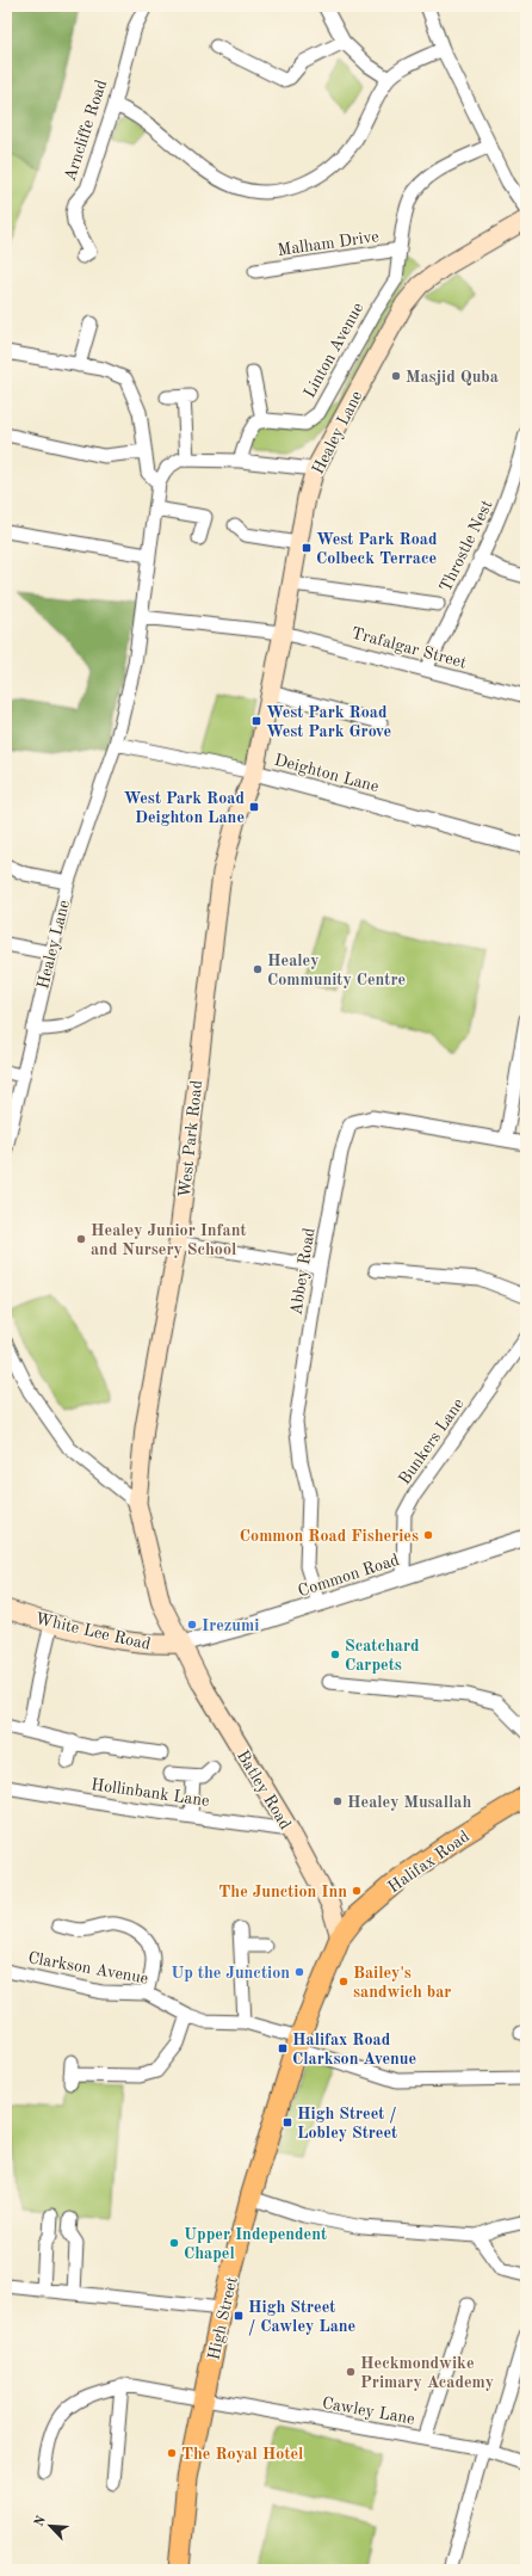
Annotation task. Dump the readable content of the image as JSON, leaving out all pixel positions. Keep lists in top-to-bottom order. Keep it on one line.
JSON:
{"streets":{"main road":["Healey Lane","West Park Road","White Lee Road","Batley Road","Halifax Road","High Street"],"street":["Arncliffe Road","Malham Drive","Linton Avenue","Throstle Nest","Trafalgar Street","Deighton Lane","Abbey Road","Bunkers Lane","Common Road","Hollinbank Lane","Clarkson Avenue","Cawley Lane"]},"crossings":[["Malham Drive","Linton Avenue"],["Healey Lane","Trafalgar Street"],["Healey Lane","Deighton Lane"],["Healey Lane","West Park Road"],["Throstle Nest","Trafalgar Street"],["Deighton Lane","West Park Road"],["West Park Road","Common Road"],["West Park Road","White Lee Road"],["West Park Road","Batley Road"],["Abbey Road","Common Road"],["Bunkers Lane","Common Road"],["Common Road","White Lee Road"],["Common Road","Batley Road"],["White Lee Road","Batley Road"],["Batley Road","Hollinbank Lane"],["Batley Road","Halifax Road"],["Batley Road","High Street"],["Halifax Road","High Street"],["Clarkson Avenue","High Street"],["High Street","Cawley Lane"]],"places":{"other":["Masjid Quba","Healey Community Centre","Healey Junior Infant and Nursery School","Common Road Fisheries","Irezumi","Scatchard Carpets","Healey Musallah","The Junction Inn","Up the Junction","Bailey's sandwich bar","Upper Independent Chapel","Heckmondwike Primary Academy","The Royal Hotel"],"transit":["West Park Road Colbeck Terrace","West Park Road West Park Grove","West Park Road Deighton Lane","Halifax Road Clarkson Avenue","High Street / Lobley Street","High Street / Cawley Lane"]},"north":"top left"}
